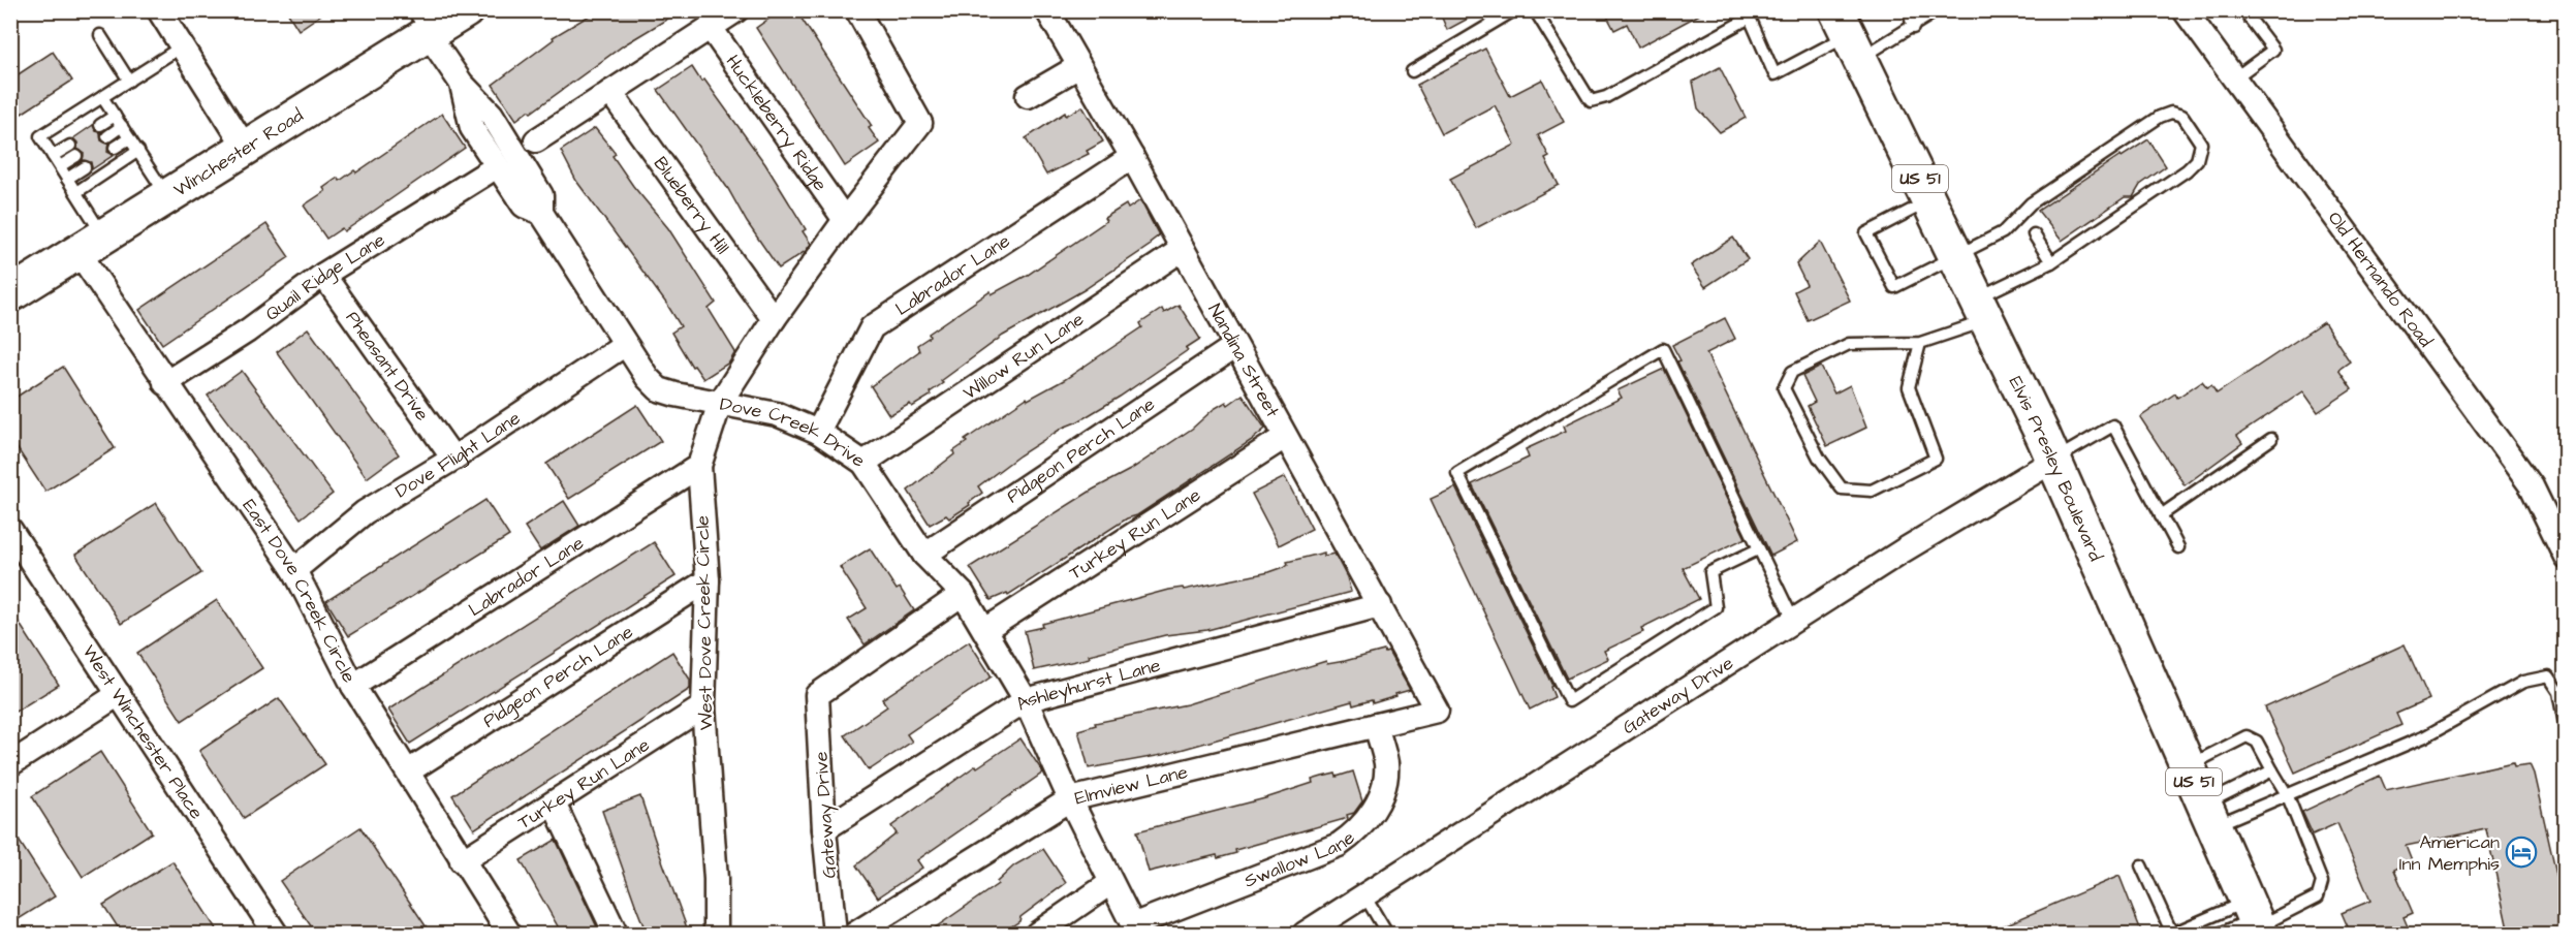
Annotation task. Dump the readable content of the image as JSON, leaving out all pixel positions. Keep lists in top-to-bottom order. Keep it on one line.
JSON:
{"streets":{"main road":["Winchester Road","US 51","Elvis Presley Boulevard"],"street":["Huckleberry Ridge","Blueberry Hill","Labrador Lane","Quail Ridge Lane","Old Hernando Road","Willow Run Lane","Nandina Street","Pheasant Drive","Dove Creek Drive","Pidgeon Perch Lane","Dove Flight Lane","Turkey Run Lane","East Dove Creek Circle","West Dove Creek Circle","Ashleyhurst Lane","Gateway Drive","West Winchester Place","Elmview Lane","Swallow Lane"]},"crossings":[["Huckleberry Ridge","Dove Creek Drive"],["Winchester Road","East Dove Creek Circle"],["Blueberry Hill","Dove Creek Drive"],["Labrador Lane","Nandina Street"],["Labrador Lane","Dove Creek Drive"],["Labrador Lane","East Dove Creek Circle"],["Labrador Lane","West Dove Creek Circle"],["Quail Ridge Lane","Pheasant Drive"],["Quail Ridge Lane","East Dove Creek Circle"],["Willow Run Lane","Nandina Street"],["Willow Run Lane","Dove Creek Drive"],["Nandina Street","Pidgeon Perch Lane"],["Nandina Street","Turkey Run Lane"],["Nandina Street","Ashleyhurst Lane"],["Nandina Street","Elmview Lane"],["Pheasant Drive","Dove Flight Lane"],["Dove Creek Drive","Pidgeon Perch Lane"],["Dove Creek Drive","Turkey Run Lane"],["Dove Creek Drive","West Dove Creek Circle"],["Dove Creek Drive","Ashleyhurst Lane"],["Dove Creek Drive","Gateway Drive"],["Dove Creek Drive","Elmview Lane"],["Dove Creek Drive","Swallow Lane"],["Pidgeon Perch Lane","East Dove Creek Circle"],["Pidgeon Perch Lane","West Dove Creek Circle"],["Dove Flight Lane","East Dove Creek Circle"],["Elvis Presley Boulevard","Gateway Drive"],["Turkey Run Lane","East Dove Creek Circle"],["Turkey Run Lane","West Dove Creek Circle"],["Ashleyhurst Lane","Gateway Drive"],["Elmview Lane","Swallow Lane"]],"places":{"hotel":["American Inn Memphis"]}}
